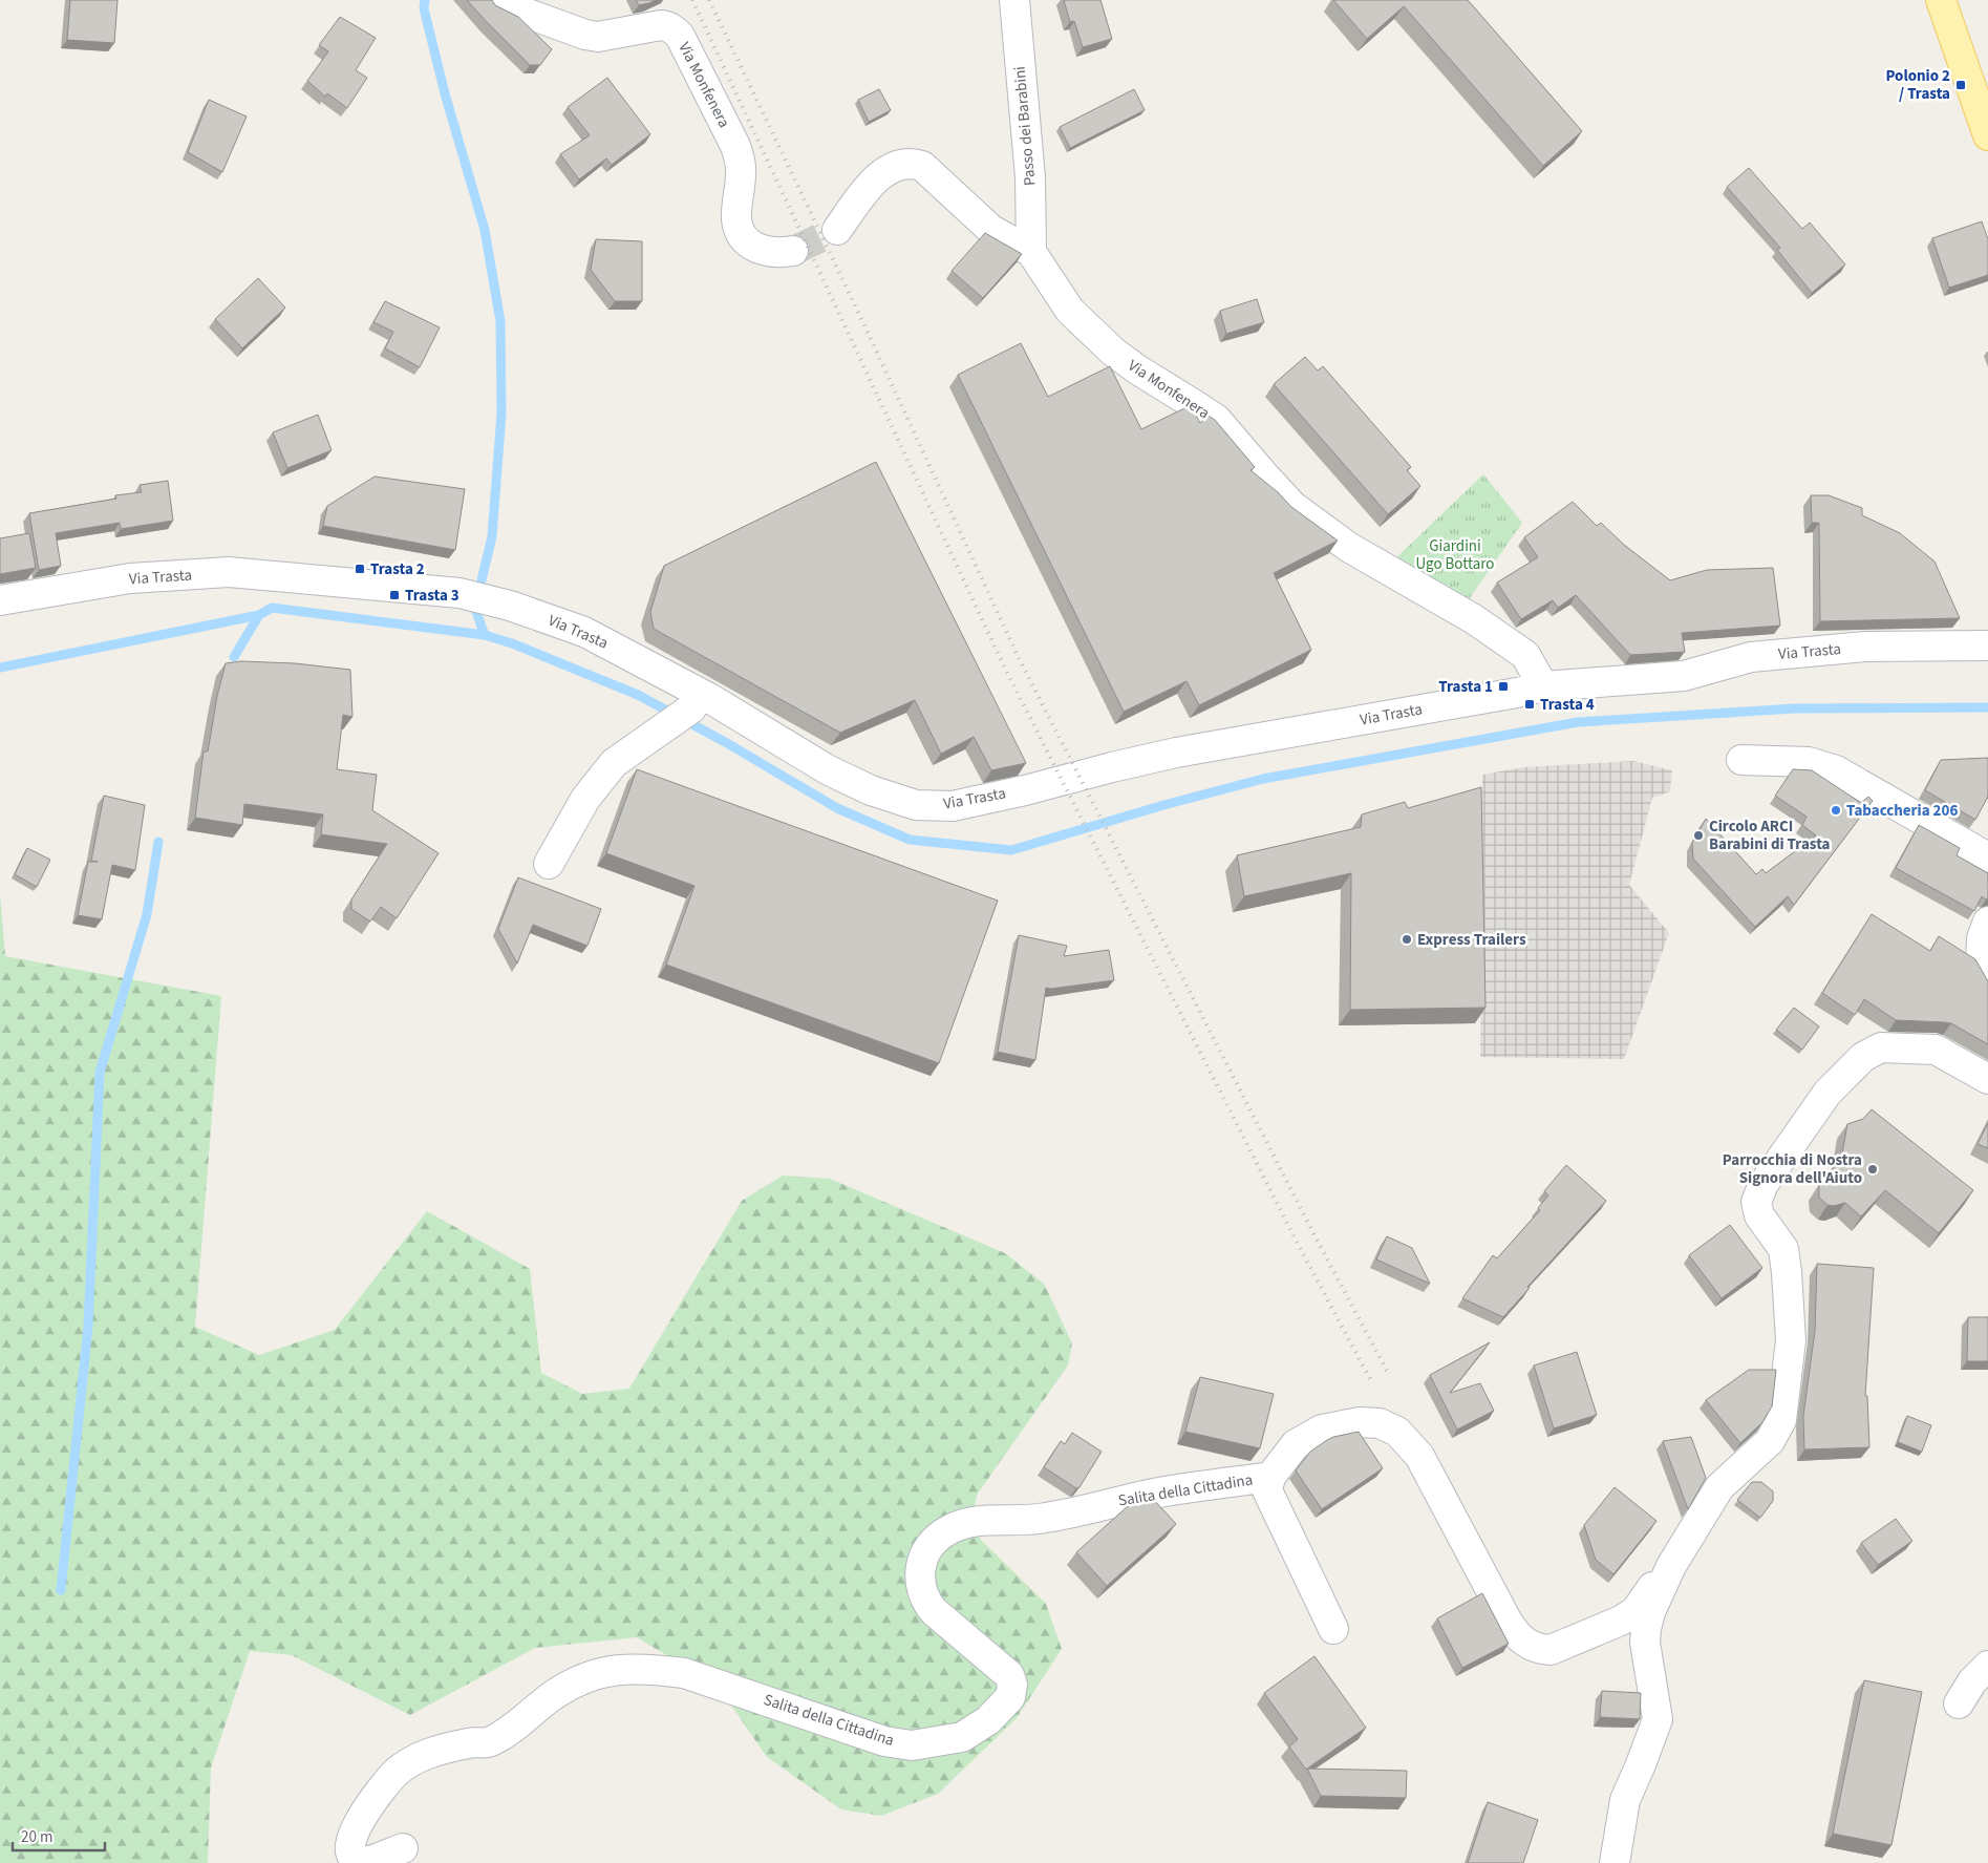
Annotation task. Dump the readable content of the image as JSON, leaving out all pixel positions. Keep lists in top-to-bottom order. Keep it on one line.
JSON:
{"streets":{"street":["Via Monfenera","Passo dei Barabini","Via Trasta","Salita della Cittadina"]},"crossings":[["Via Monfenera","Passo dei Barabini"],["Via Monfenera","Via Trasta"]],"parks":["Giardini Ugo Bottaro"],"places":{"transit":["Polonio 2 / Trasta","Trasta 2","Trasta 3","Trasta 1","Trasta 4"],"other":["Tabaccheria 206","Circolo ARCI Barabini di Trasta","Express Trailers","Parrocchia di Nostra Signora dell'Aiuto"]},"scale_bar":"20 m"}
